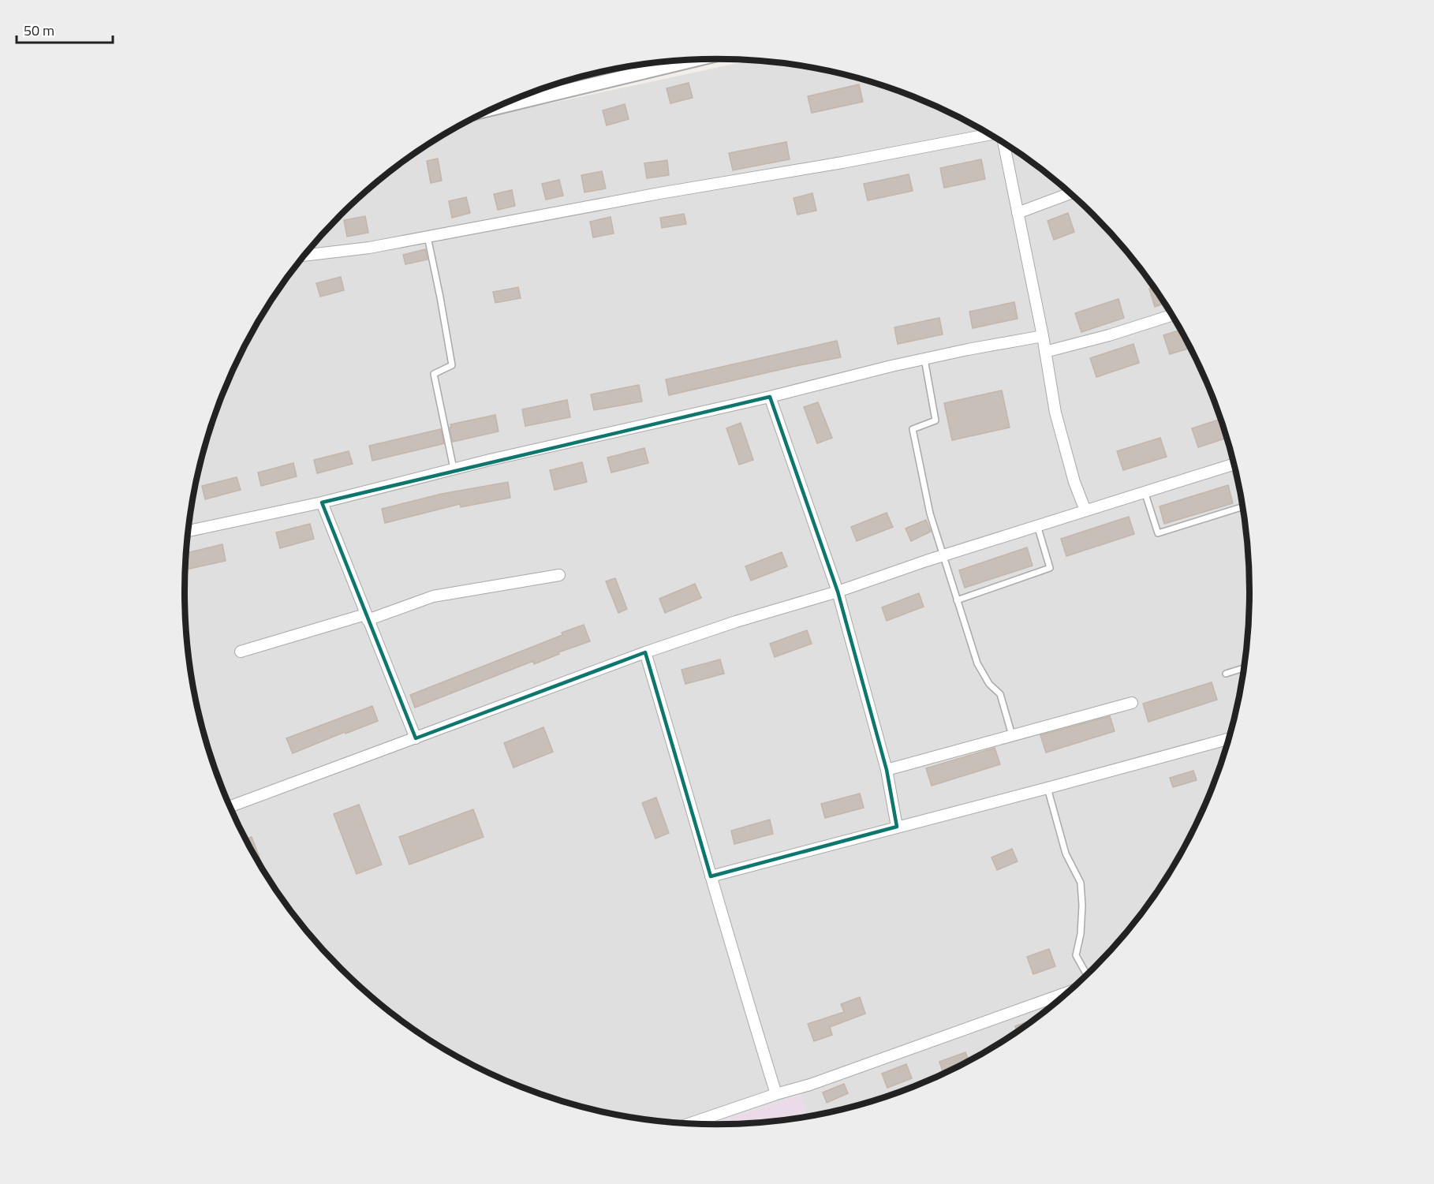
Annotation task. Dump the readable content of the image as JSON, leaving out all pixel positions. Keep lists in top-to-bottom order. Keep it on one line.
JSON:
{"scale_bar":"50 m"}
